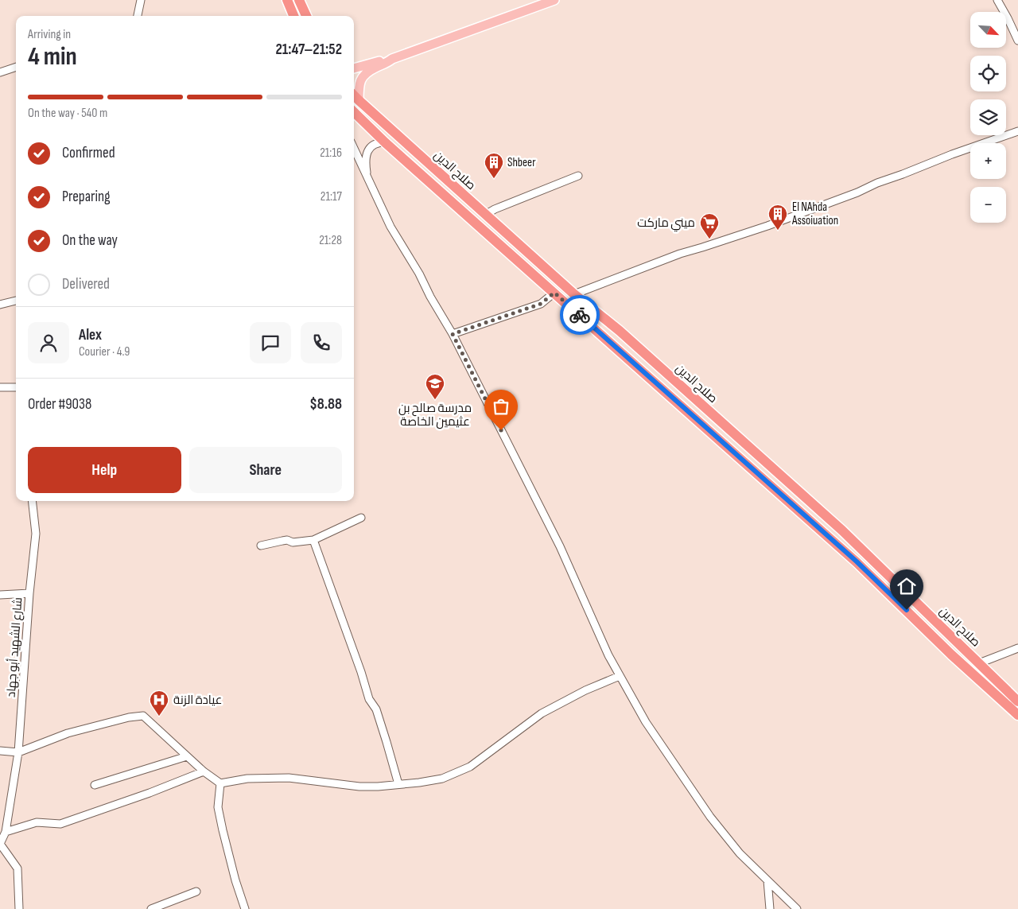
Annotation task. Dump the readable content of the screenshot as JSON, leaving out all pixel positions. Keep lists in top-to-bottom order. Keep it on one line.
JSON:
{"streets":{"highway":["صلاح الدين"],"street":["شارع الشهيد أبو جهاد"]},"places":{"building":["Shbeer","El NAhda Assoiuation"],"supermarket":["ميني ماركت"],"school or university":["مدرسة صالح بن عثيمين الخاصة"],"hospital":["عيادة الزنة"]},"north":"bottom right","page":{"map_buttons":["+","−"],"heading":["4 min","Arriving in","21:47–21:52"],"panel":["Alex","Courier · 4.9","Order #9038","$8.88"],"bar":"On the way · 540 m","list":[["Confirmed","21:16"],["Preparing","21:17"],["On the way","21:28"],"Delivered"],"buttons":["Help","Share"]}}
